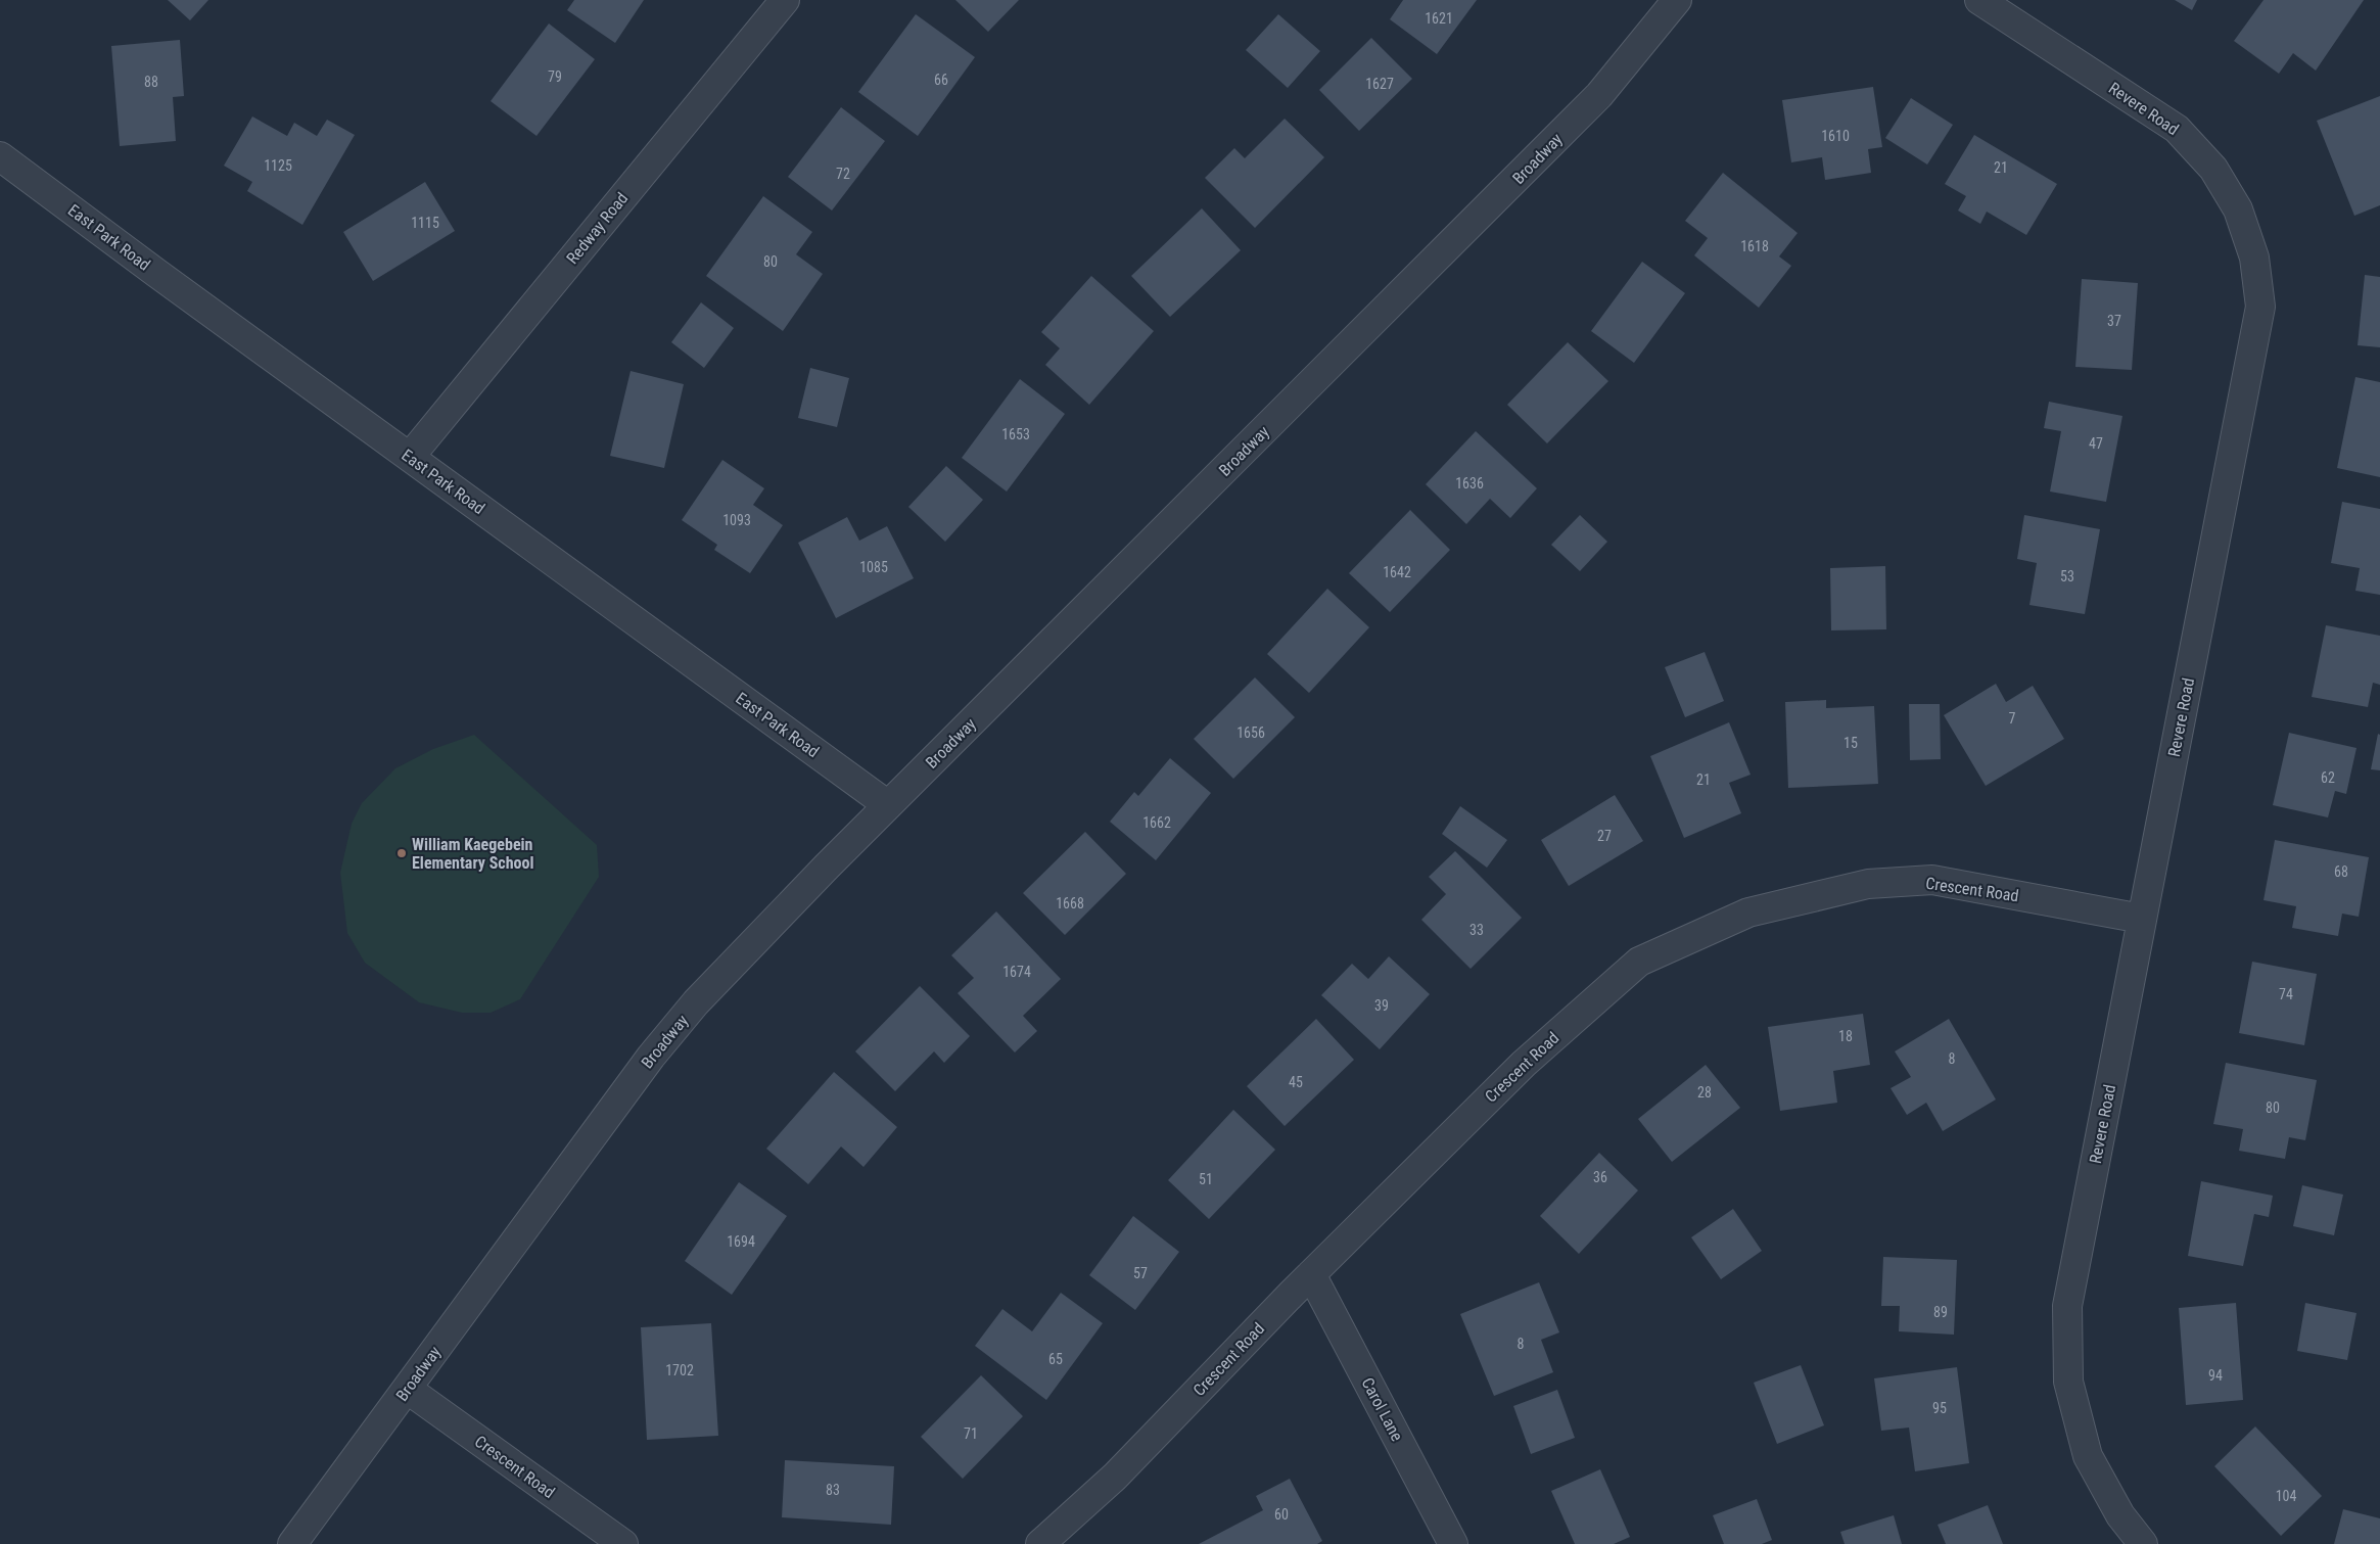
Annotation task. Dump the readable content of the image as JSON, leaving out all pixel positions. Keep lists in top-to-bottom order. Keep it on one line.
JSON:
{"streets":{"street":["Revere Road","Broadway","Redway Road","East Park Road","Crescent Road","Carol Lane"]},"crossings":[["Revere Road","Crescent Road"],["Broadway","East Park Road"],["Broadway","Crescent Road"],["Redway Road","East Park Road"],["Crescent Road","Carol Lane"]],"places":["William Kaegebein Elementary School"],"house_numbers":["1621","79","66","88","1627","1610","1125","21","72","1115","1618","80","37","1653","47","1636","1093","1085","1642","53","7","1656","15","62","21","1662","27","68","1668","33","1674","74","39","18","8","45","28","80","36","51","1694","57","89","8","65","1702","94","95","71","83","104","60"]}
